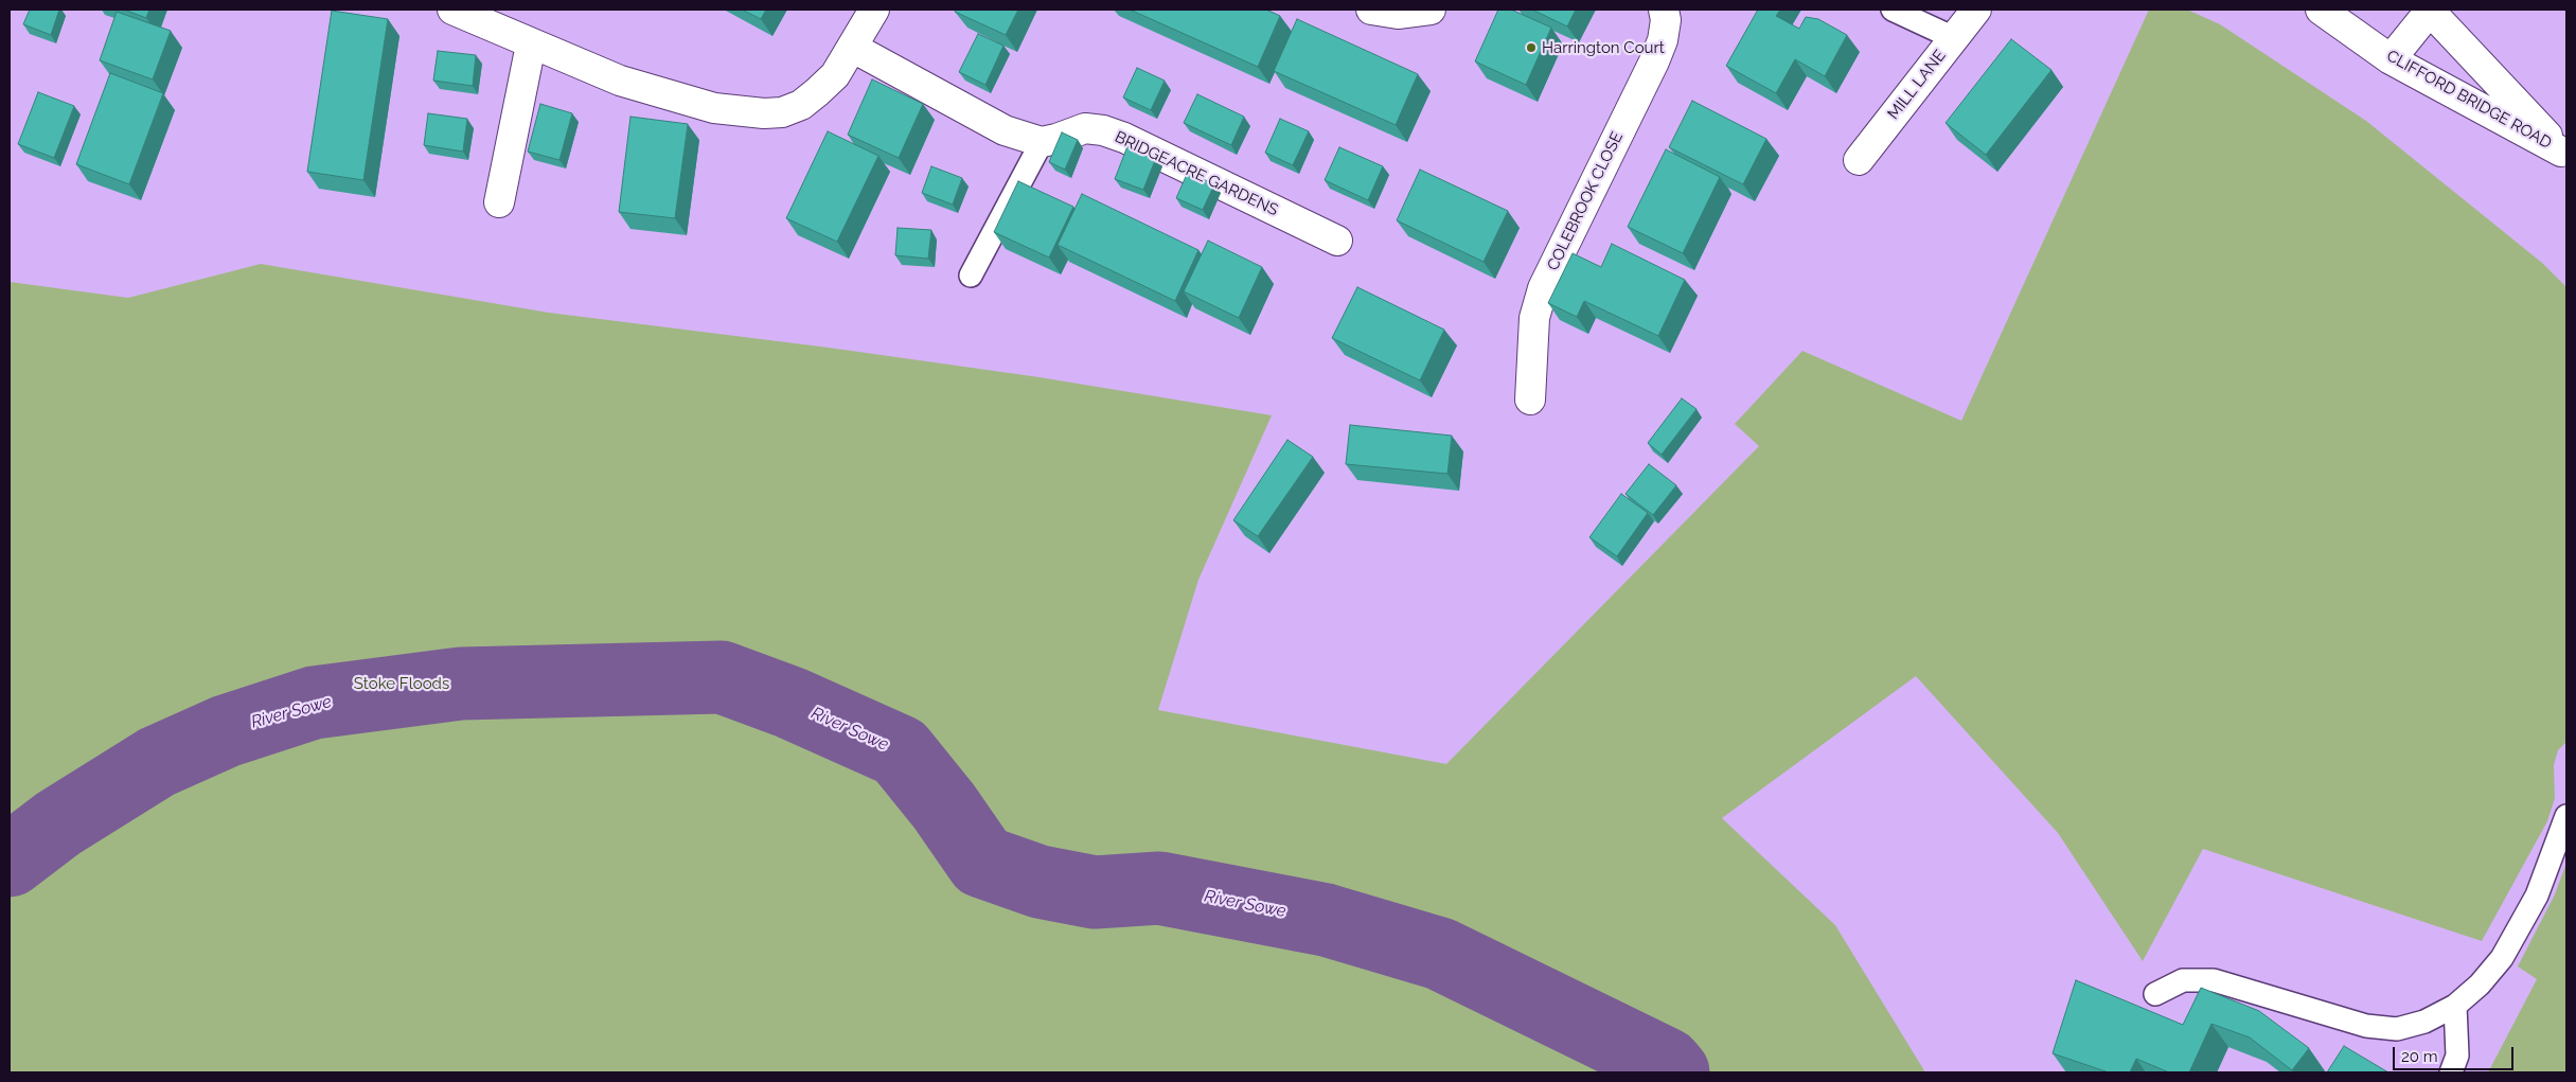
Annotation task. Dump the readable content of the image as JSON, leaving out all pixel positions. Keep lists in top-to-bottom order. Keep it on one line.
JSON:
{"streets":{"street":["MILL LANE","CLIFFORD BRIDGE ROAD","BRIDGEACRE GARDENS","COLEBROOK CLOSE"]},"water":["River Sowe"],"parks":["Stoke Floods"],"places":["Harrington Court"],"scale_bar":"20 m"}
